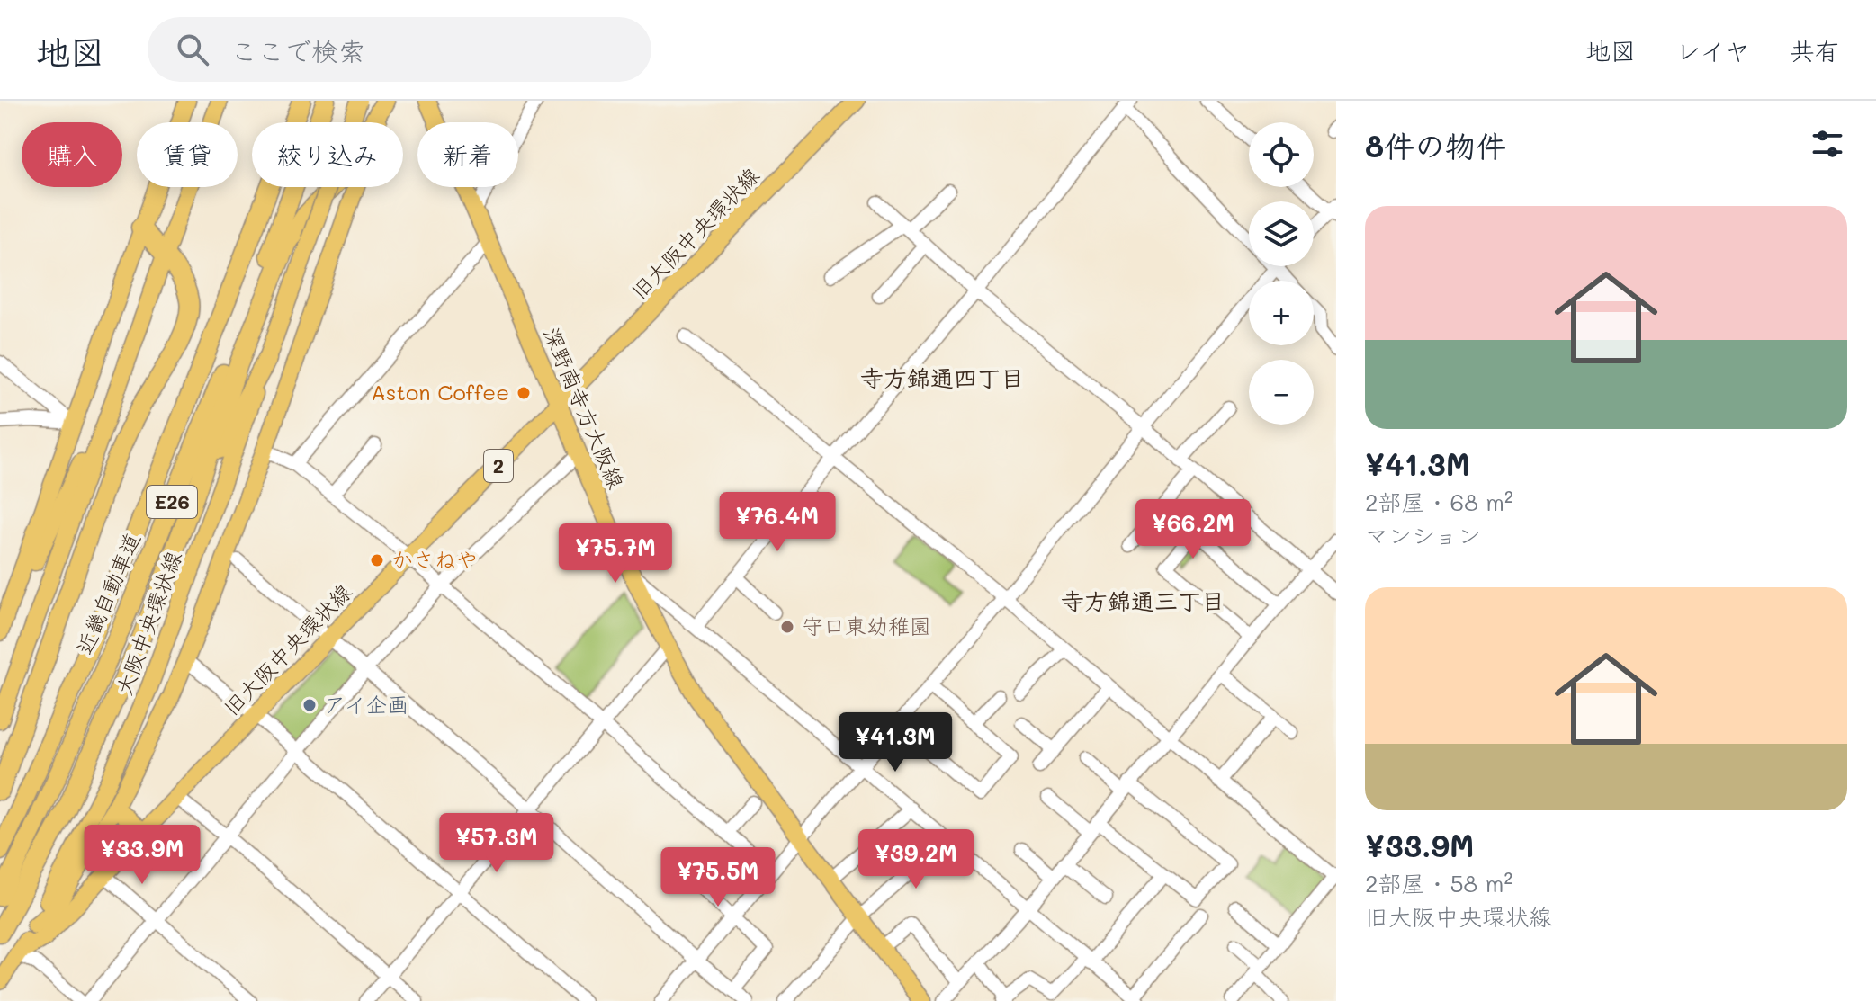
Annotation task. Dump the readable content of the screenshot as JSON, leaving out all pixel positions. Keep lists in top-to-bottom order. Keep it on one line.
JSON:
{"streets":{"highway":["2","E26","近畿自動車道"],"main road":["旧大阪中央環状線","深野南寺方大阪線","大阪中央環状線"]},"crossings":[["旧大阪中央環状線","深野南寺方大阪線"],["旧大阪中央環状線","大阪中央環状線"],["2","大阪中央環状線"]],"districts":["寺方錦通四丁目","寺方錦通三丁目"],"places":["Aston Coffee","かさねや","守口東幼稚園","アイ企画"],"page":{"header":"地図","search":"ここで検索","nav":["地図","レイヤ","共有"],"heading":"8件の物件","map_buttons":["+","−"],"chip":["購入","賃貸","絞り込み","新着"],"list":[{"name":"¥41.3M","note":"2部屋 · 68 m² · マンション"},{"name":"¥33.9M","note":"2部屋 · 58 m² · 旧大阪中央環状線"}],"price":["¥76.4M","¥66.2M","¥75.7M","¥41.3M","¥57.3M","¥33.9M","¥39.2M","¥75.5M"]}}
